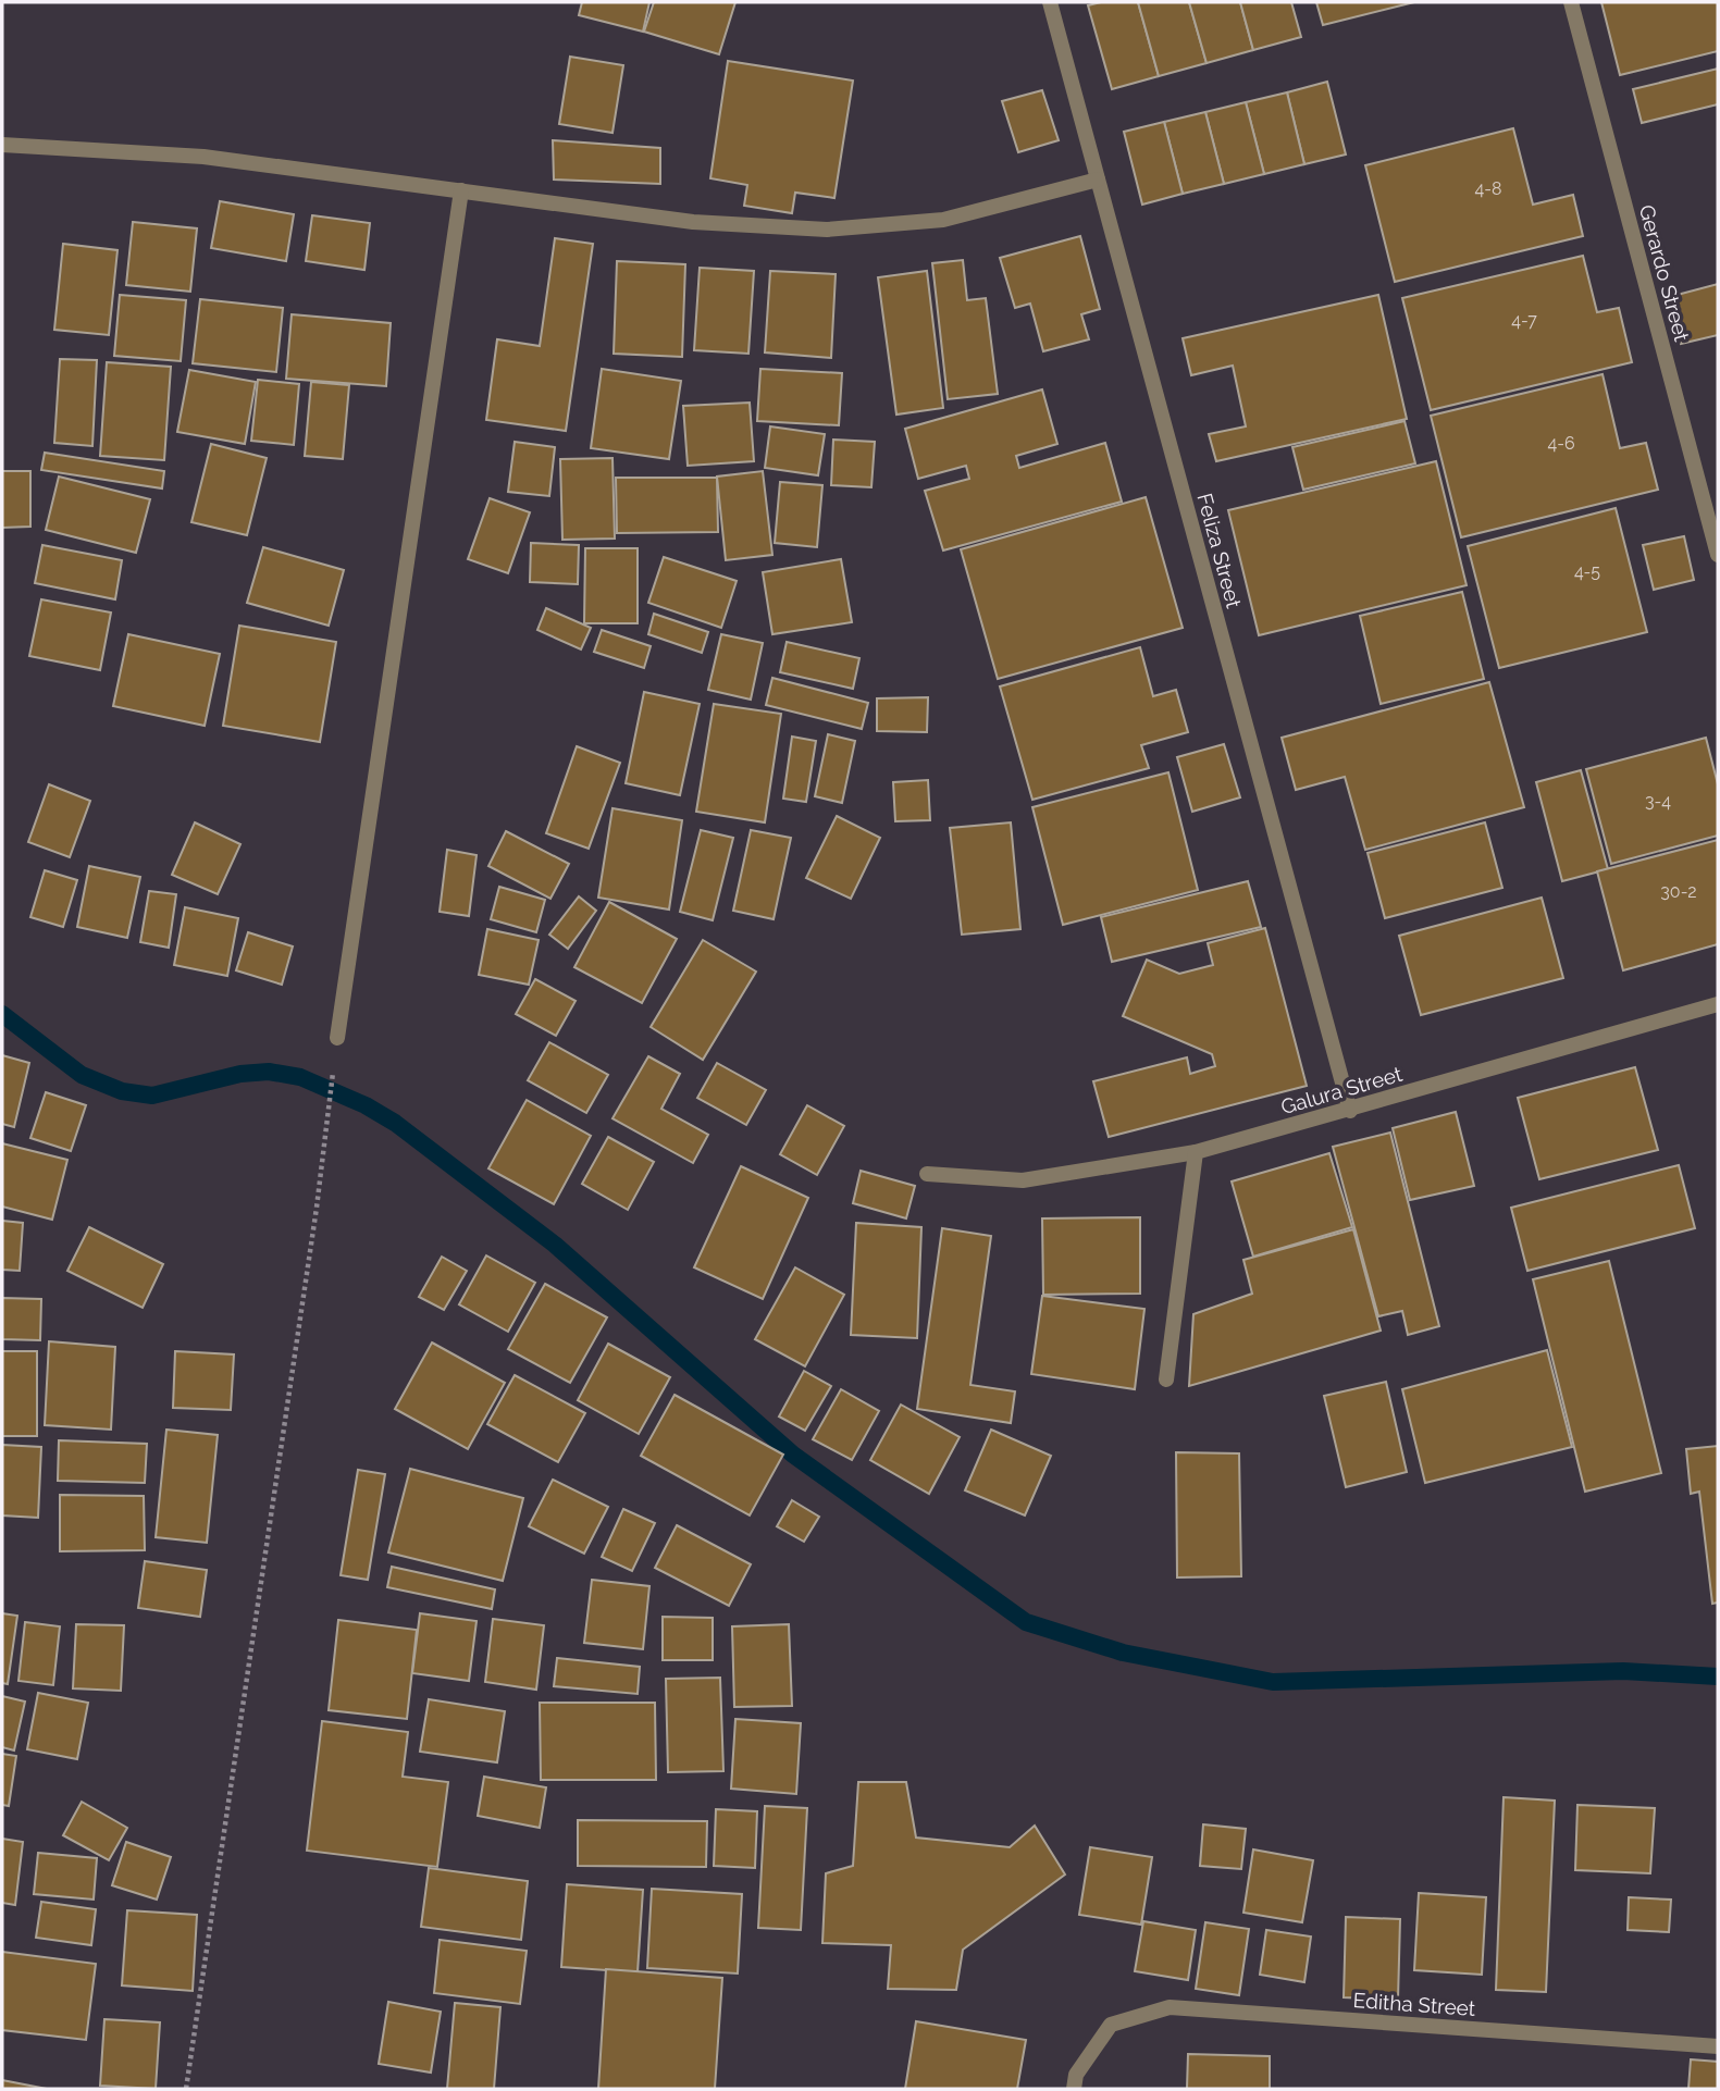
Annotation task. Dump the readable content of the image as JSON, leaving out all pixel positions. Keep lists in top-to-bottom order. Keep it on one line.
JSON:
{"streets":{"street":["Gerardo Street","Feliza Street","Galura Street","Editha Street"]},"crossings":[["Feliza Street","Galura Street"]],"house_numbers":["4-8","4-7","4-6","4-5","3-4","30-2"]}
